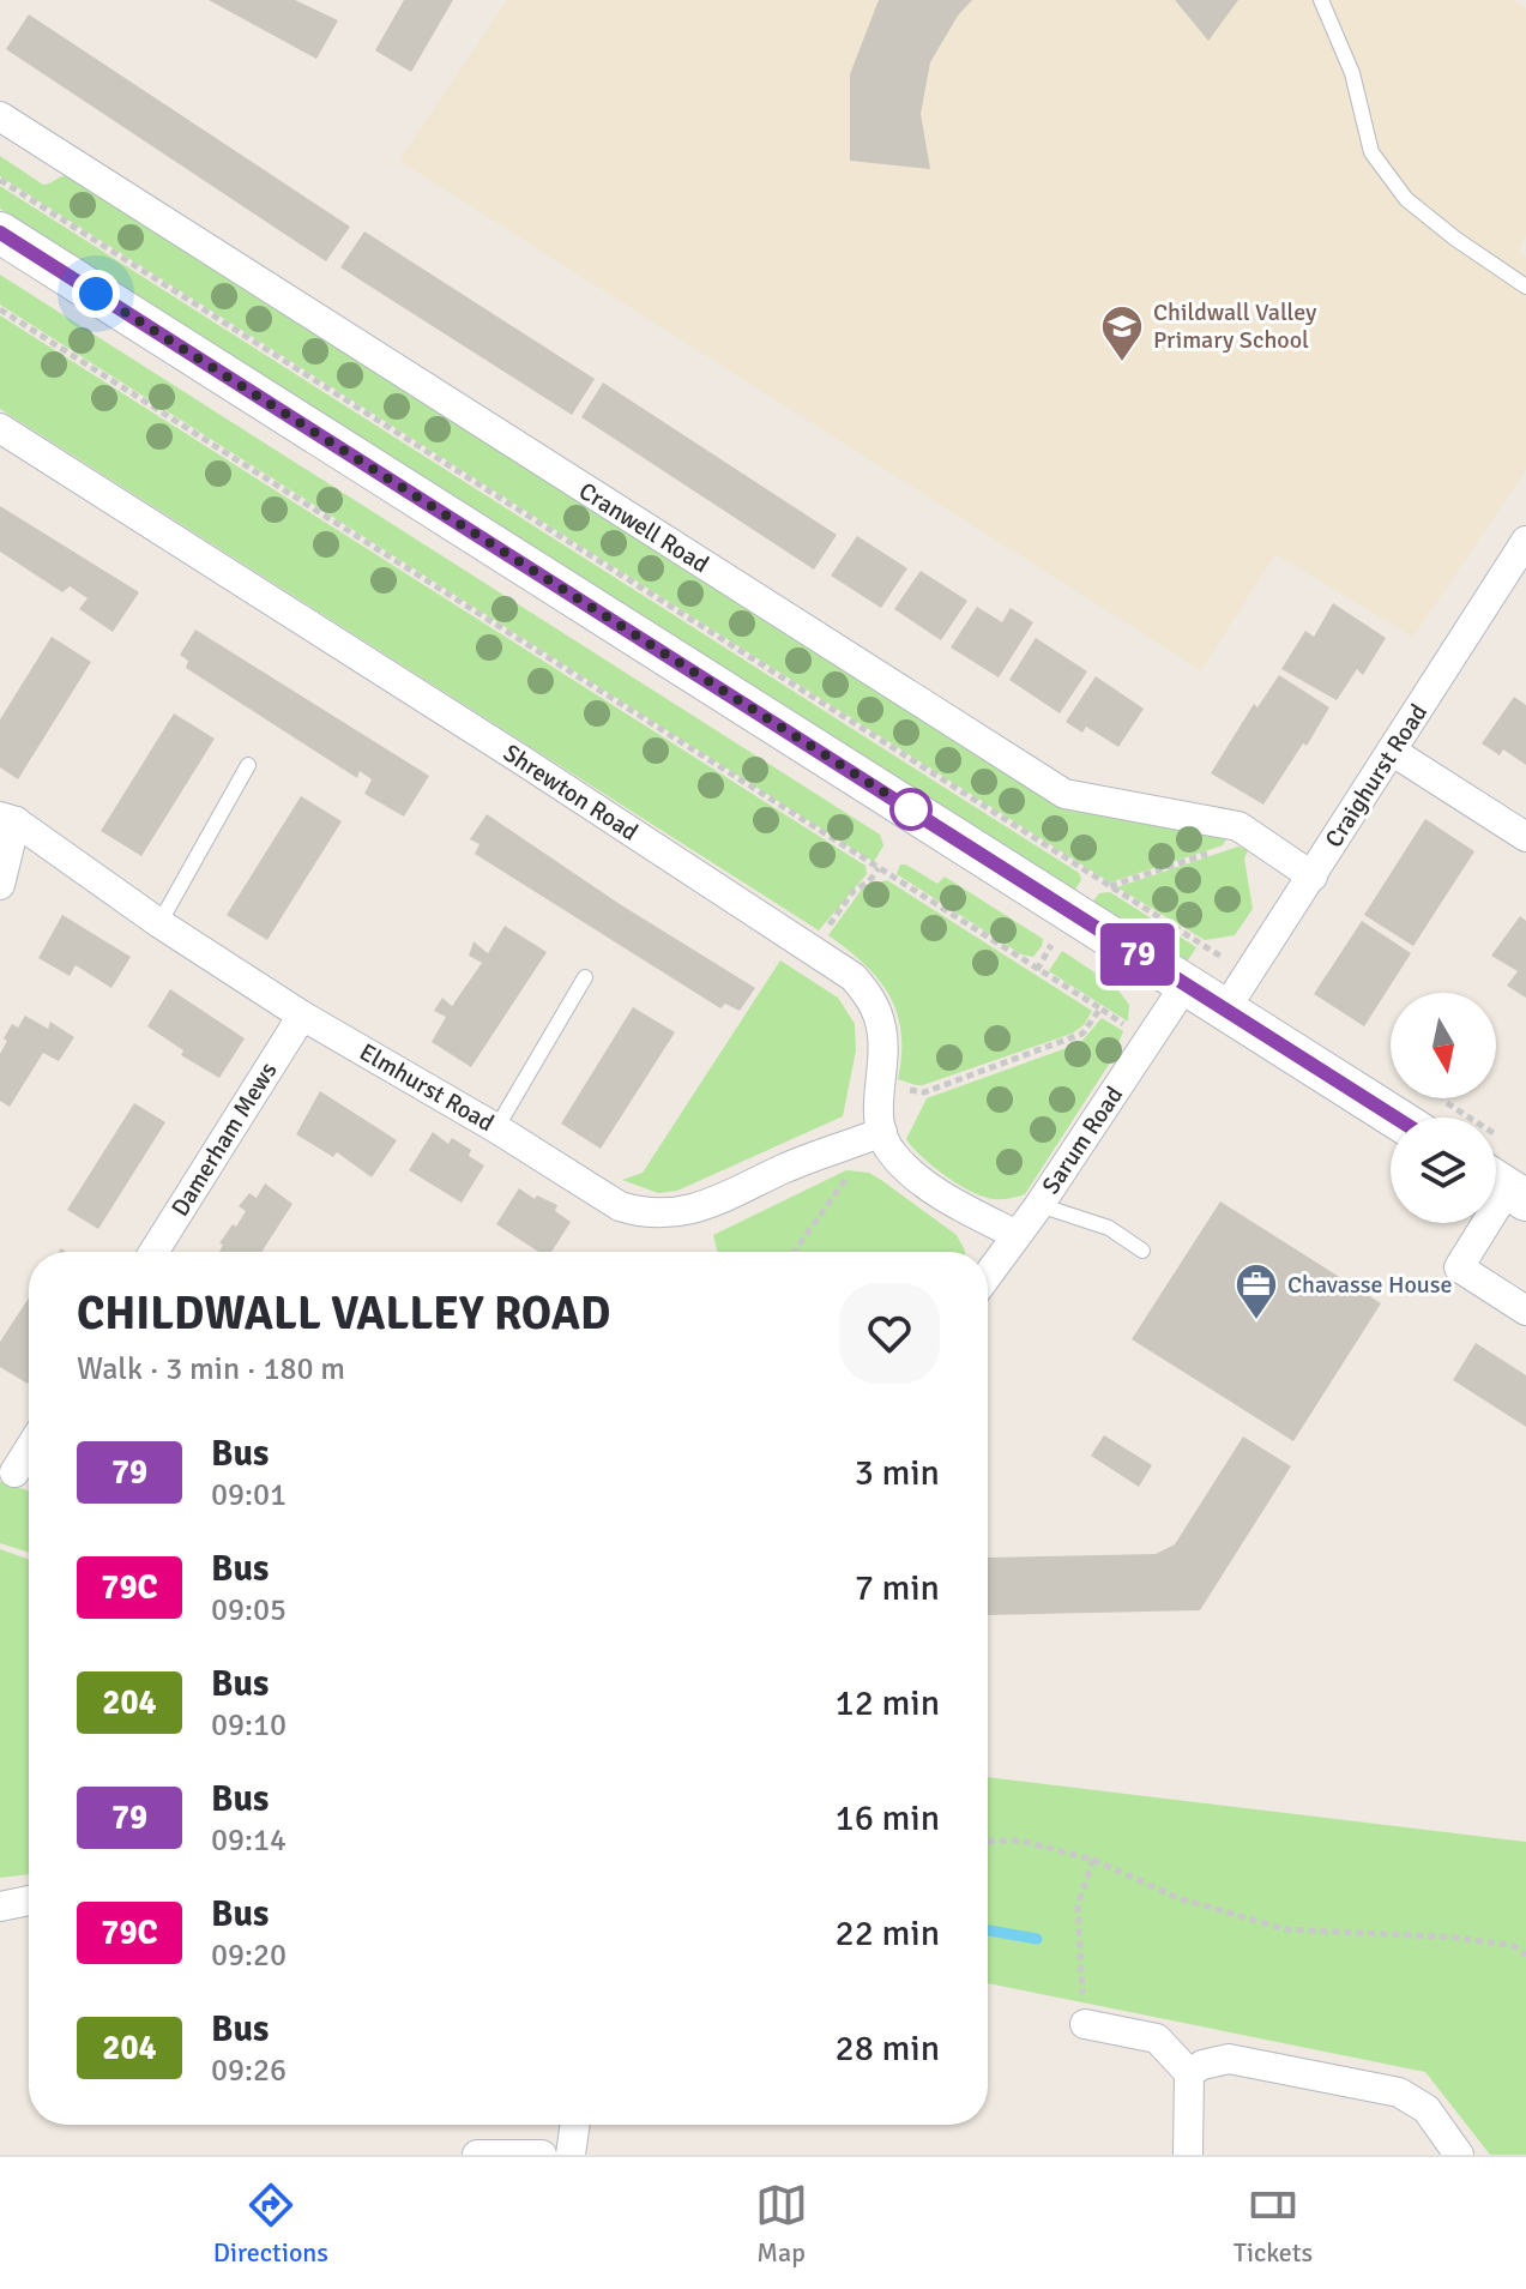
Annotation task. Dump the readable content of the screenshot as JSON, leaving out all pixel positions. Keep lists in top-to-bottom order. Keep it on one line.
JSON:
{"streets":{"street":["Cranwell Road","Craighurst Road","Shrewton Road","Elmhurst Road","Damerham Mews","Sarum Road"]},"crossings":[["Cranwell Road","Craighurst Road"],["Shrewton Road","Elmhurst Road"],["Elmhurst Road","Damerham Mews"]],"places":{"school or university":["Childwall Valley Primary School"],"office":["Chavasse House"]},"lines":["bus line 79"],"north":"bottom","page":{"on_map":"79","heading":["CHILDWALL VALLEY ROAD","Walk · 3 min · 180 m"],"list":[{"mark":"79","name":"Bus","note":"09:01","value":"3 min"},{"mark":"79C","name":"Bus","note":"09:05","value":"7 min"},{"mark":"204","name":"Bus","note":"09:10","value":"12 min"},{"mark":"79","name":"Bus","note":"09:14","value":"16 min"},{"mark":"79C","name":"Bus","note":"09:20","value":"22 min"},{"mark":"204","name":"Bus","note":"09:26","value":"28 min"}],"tabs":["Directions","Map","Tickets"]}}
